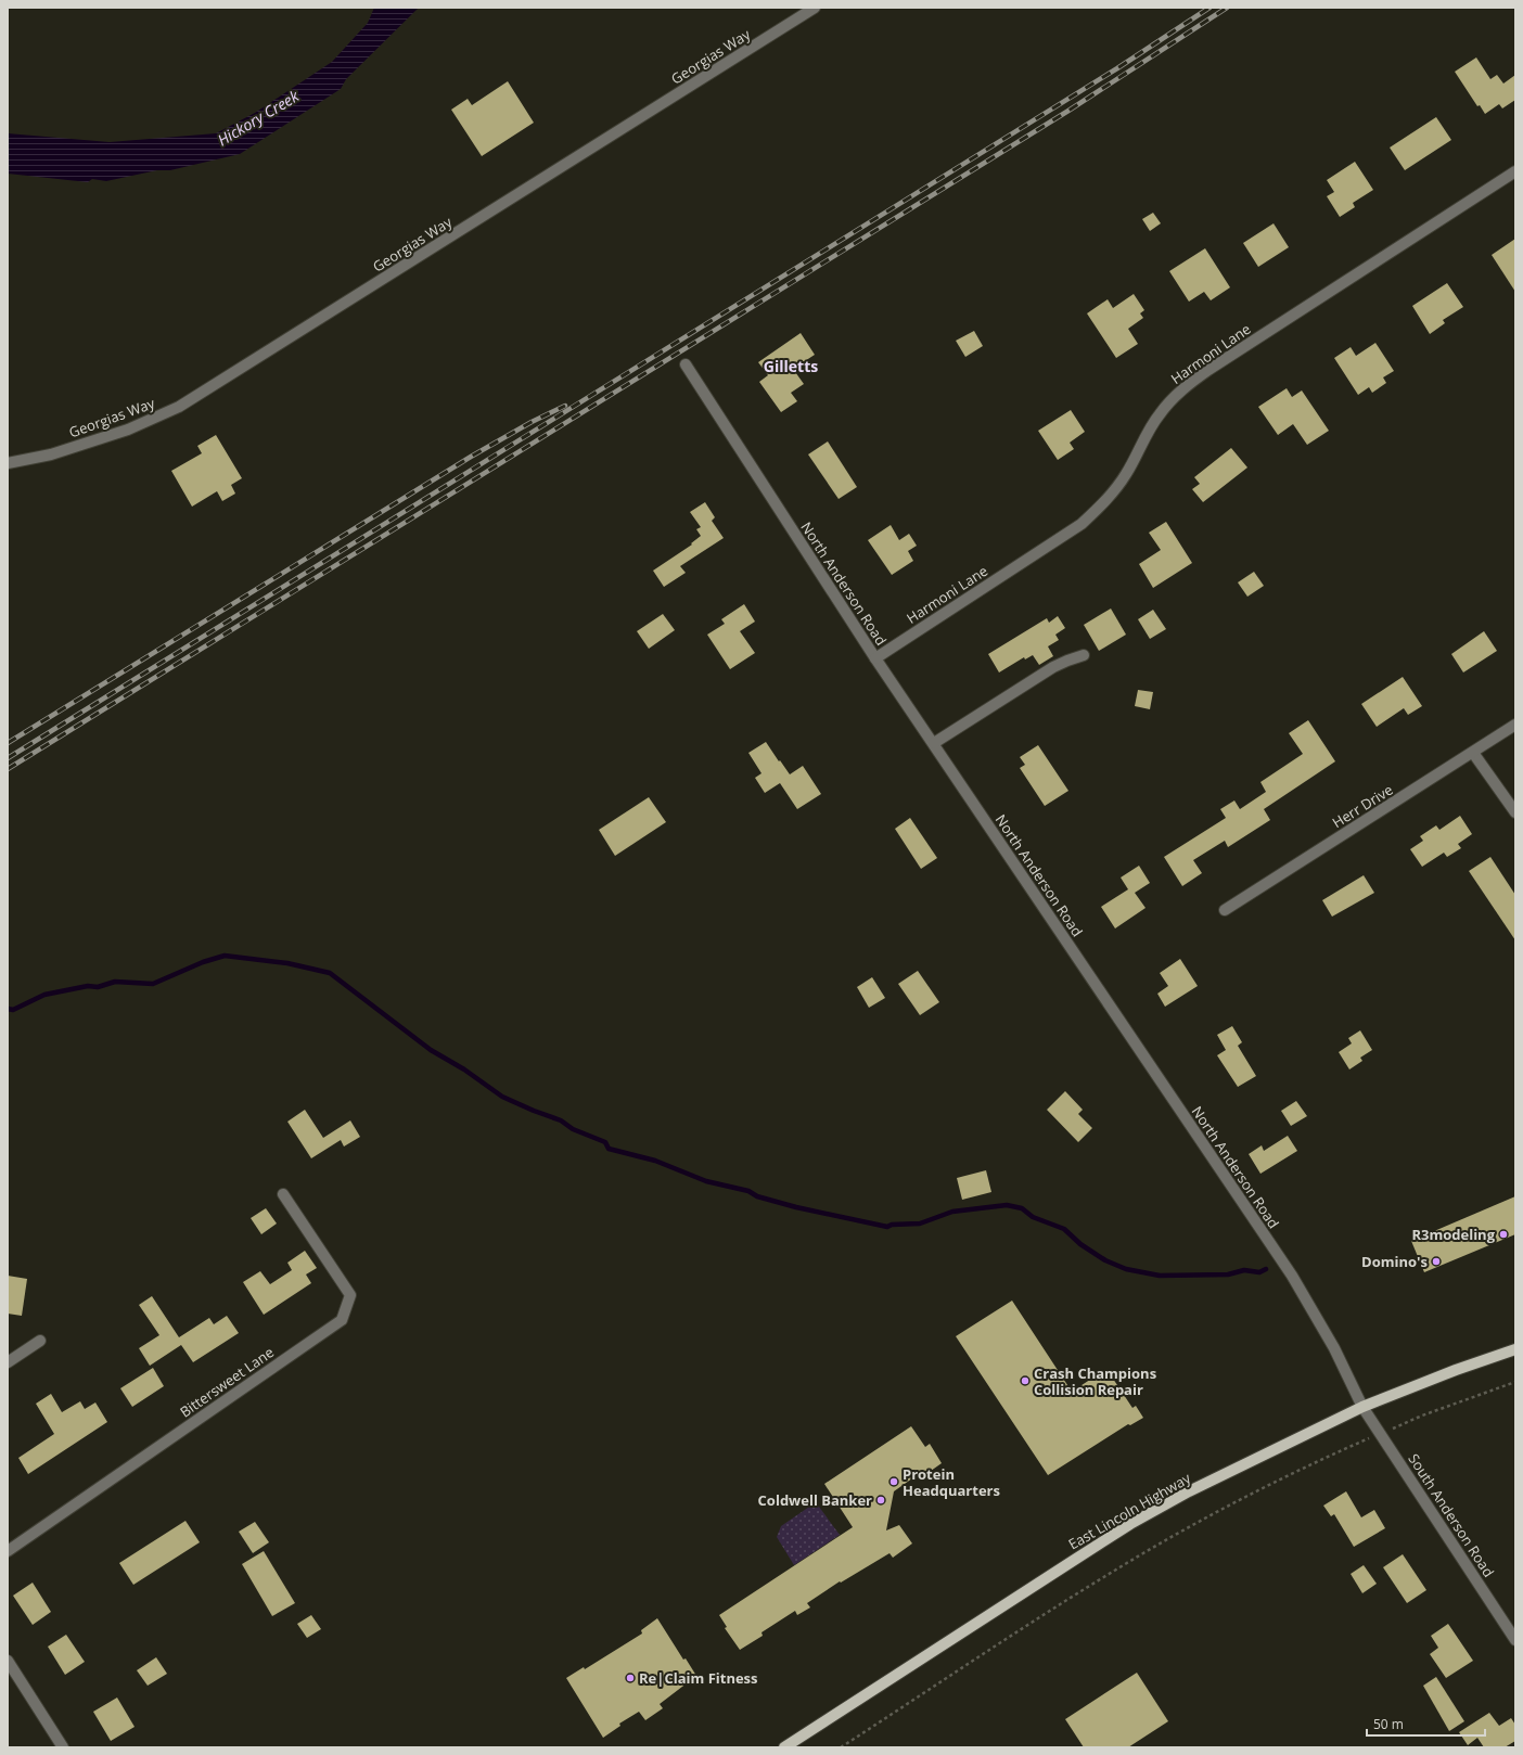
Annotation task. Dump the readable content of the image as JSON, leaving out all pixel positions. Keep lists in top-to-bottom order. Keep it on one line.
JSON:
{"streets":{"main road":["East Lincoln Highway"],"street":["Georgias Way","Harmoni Lane","North Anderson Road","Herr Drive","Bittersweet Lane","South Anderson Road"]},"crossings":[["Harmoni Lane","North Anderson Road"],["North Anderson Road","East Lincoln Highway"],["North Anderson Road","South Anderson Road"],["East Lincoln Highway","South Anderson Road"]],"districts":["Gilletts"],"water":["Hickory Creek"],"places":["R3modeling","Domino's","Crash Champions Collision Repair","Protein Headquarters","Coldwell Banker","Re|Claim Fitness"],"scale_bar":"50 m"}
